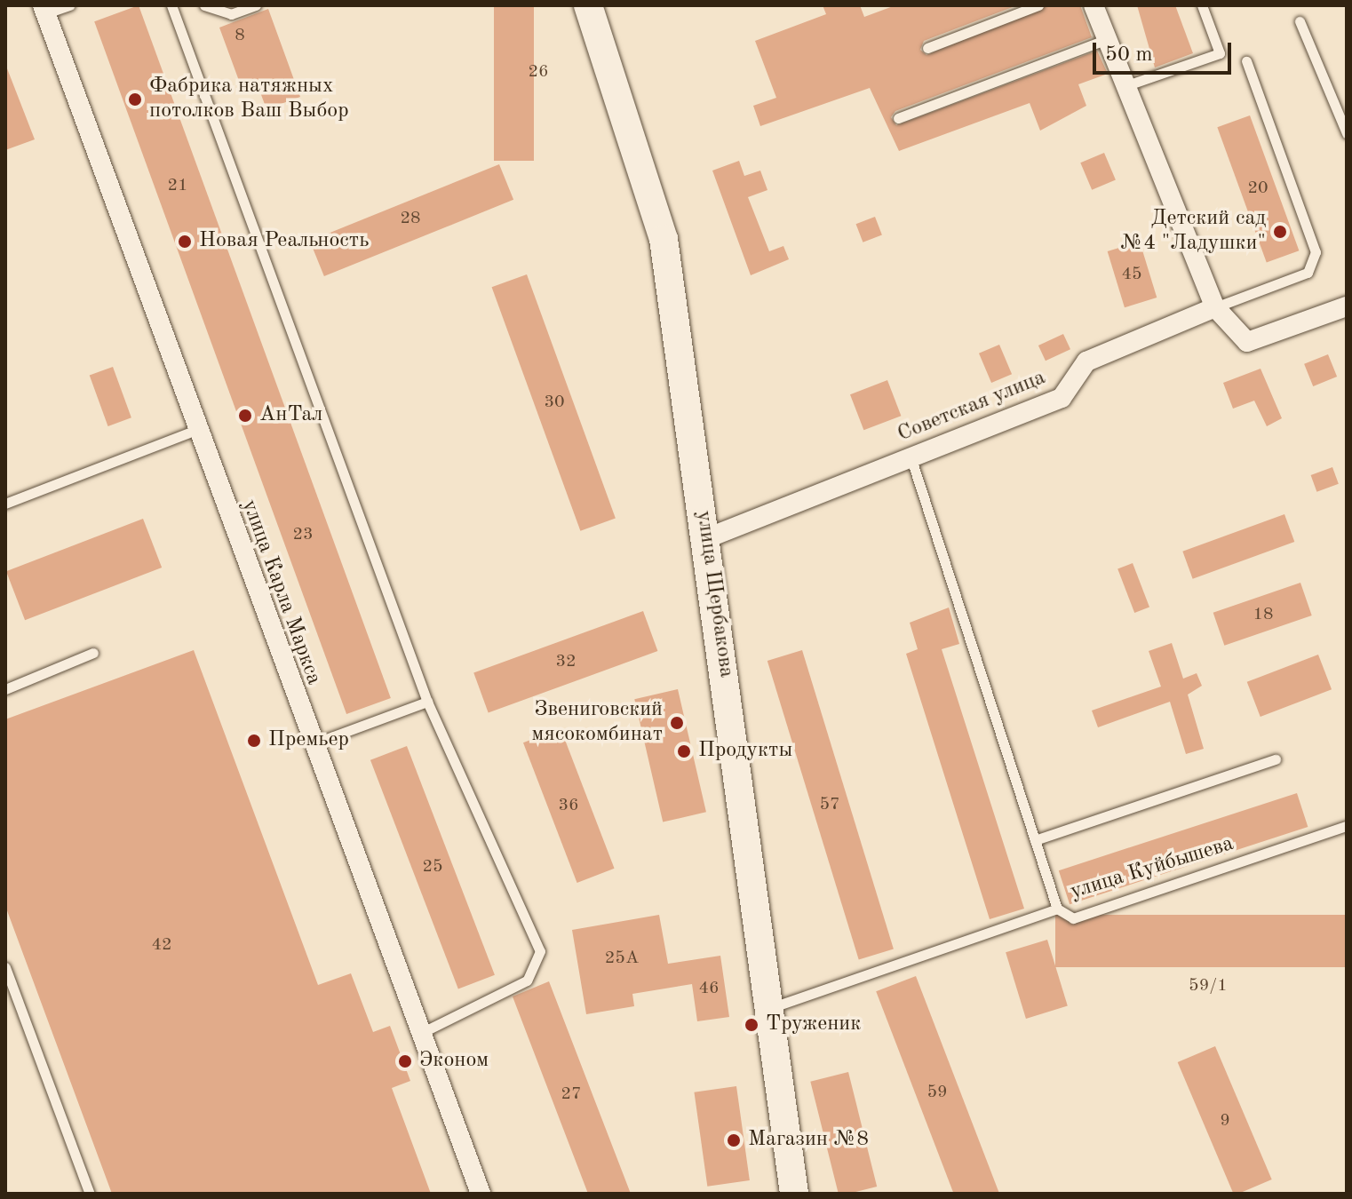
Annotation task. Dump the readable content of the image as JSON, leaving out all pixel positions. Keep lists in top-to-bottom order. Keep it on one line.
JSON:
{"streets":{"main road":["улица Щербакова"],"street":["Советская улица","улица Карла Маркса"],"lane":["улица Куйбышева"]},"crossings":[["Советская улица","улица Щербакова"],["улица Щербакова","улица Куйбышева"]],"places":["Фабрика натяжных потолков Ваш Выбор","Детский сад №4 \"Ладушки\"","Новая Реальность","АнТал","Звениговский мясокомбинат","Премьер","Продукты","Труженик","Эконом","Магазин №8"],"house_numbers":["8","26","21","20","28","45","30","23","18","32","57","36","25","42","25А","59/1","46","59","27","9"],"scale_bar":"50 m"}
